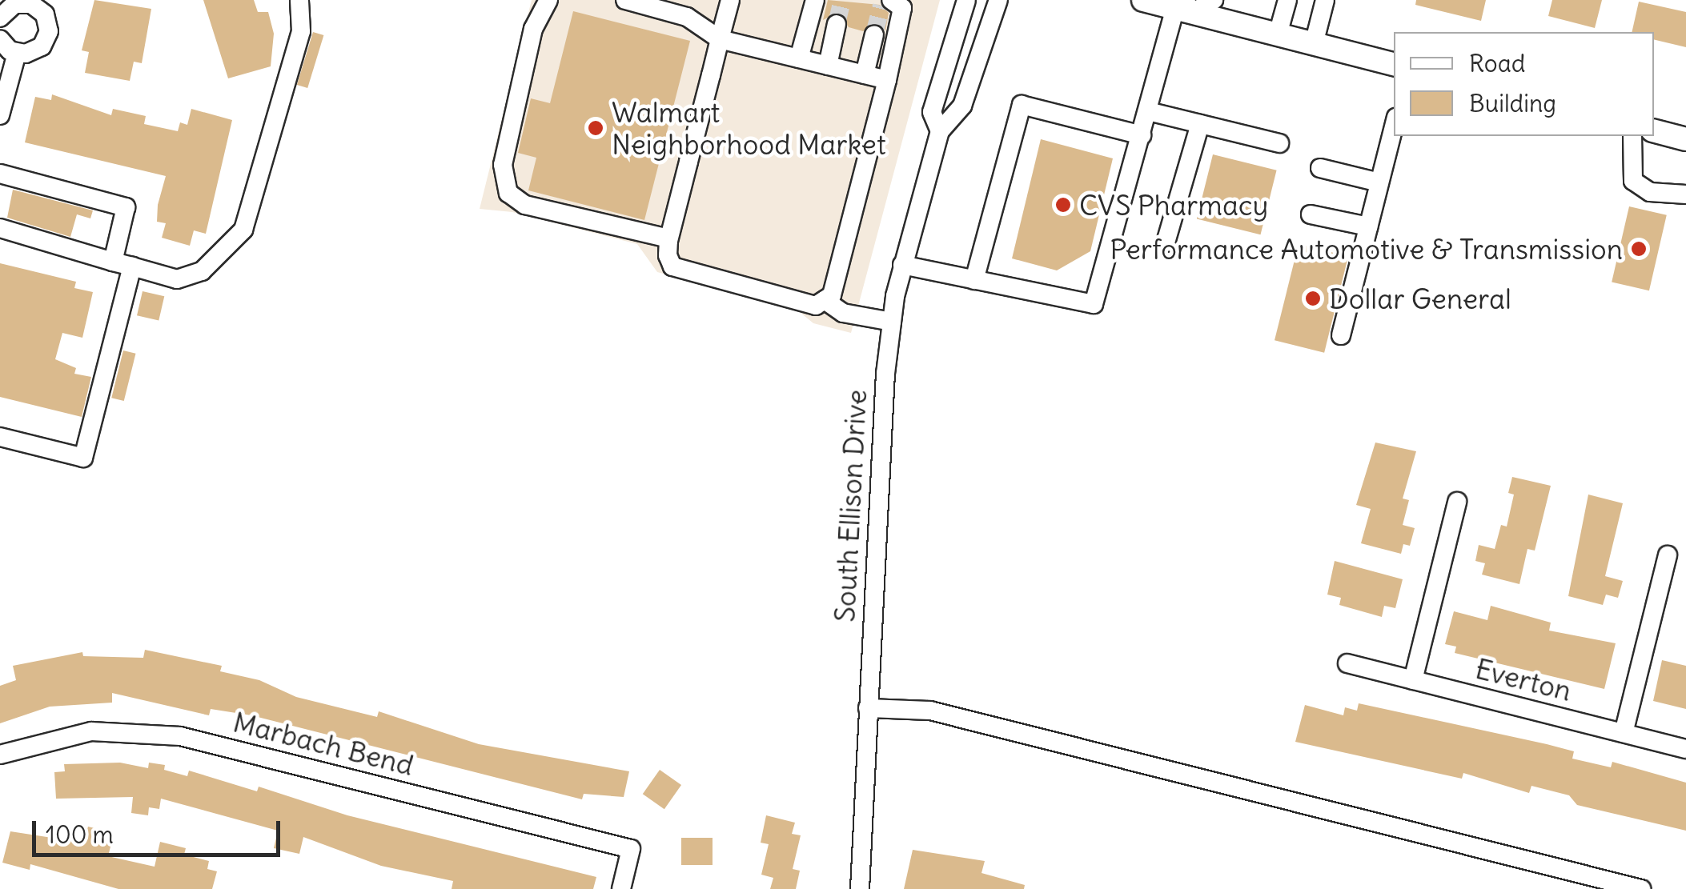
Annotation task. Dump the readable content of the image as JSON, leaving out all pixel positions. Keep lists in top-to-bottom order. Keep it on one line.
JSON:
{"streets":{"street":["South Ellison Drive","Everton","Marbach Bend"]},"places":["Walmart Neighborhood Market","CVS Pharmacy","Performance Automotive & Transmission","Dollar General"],"legend":["Road","Building"],"scale_bar":"100 m"}
